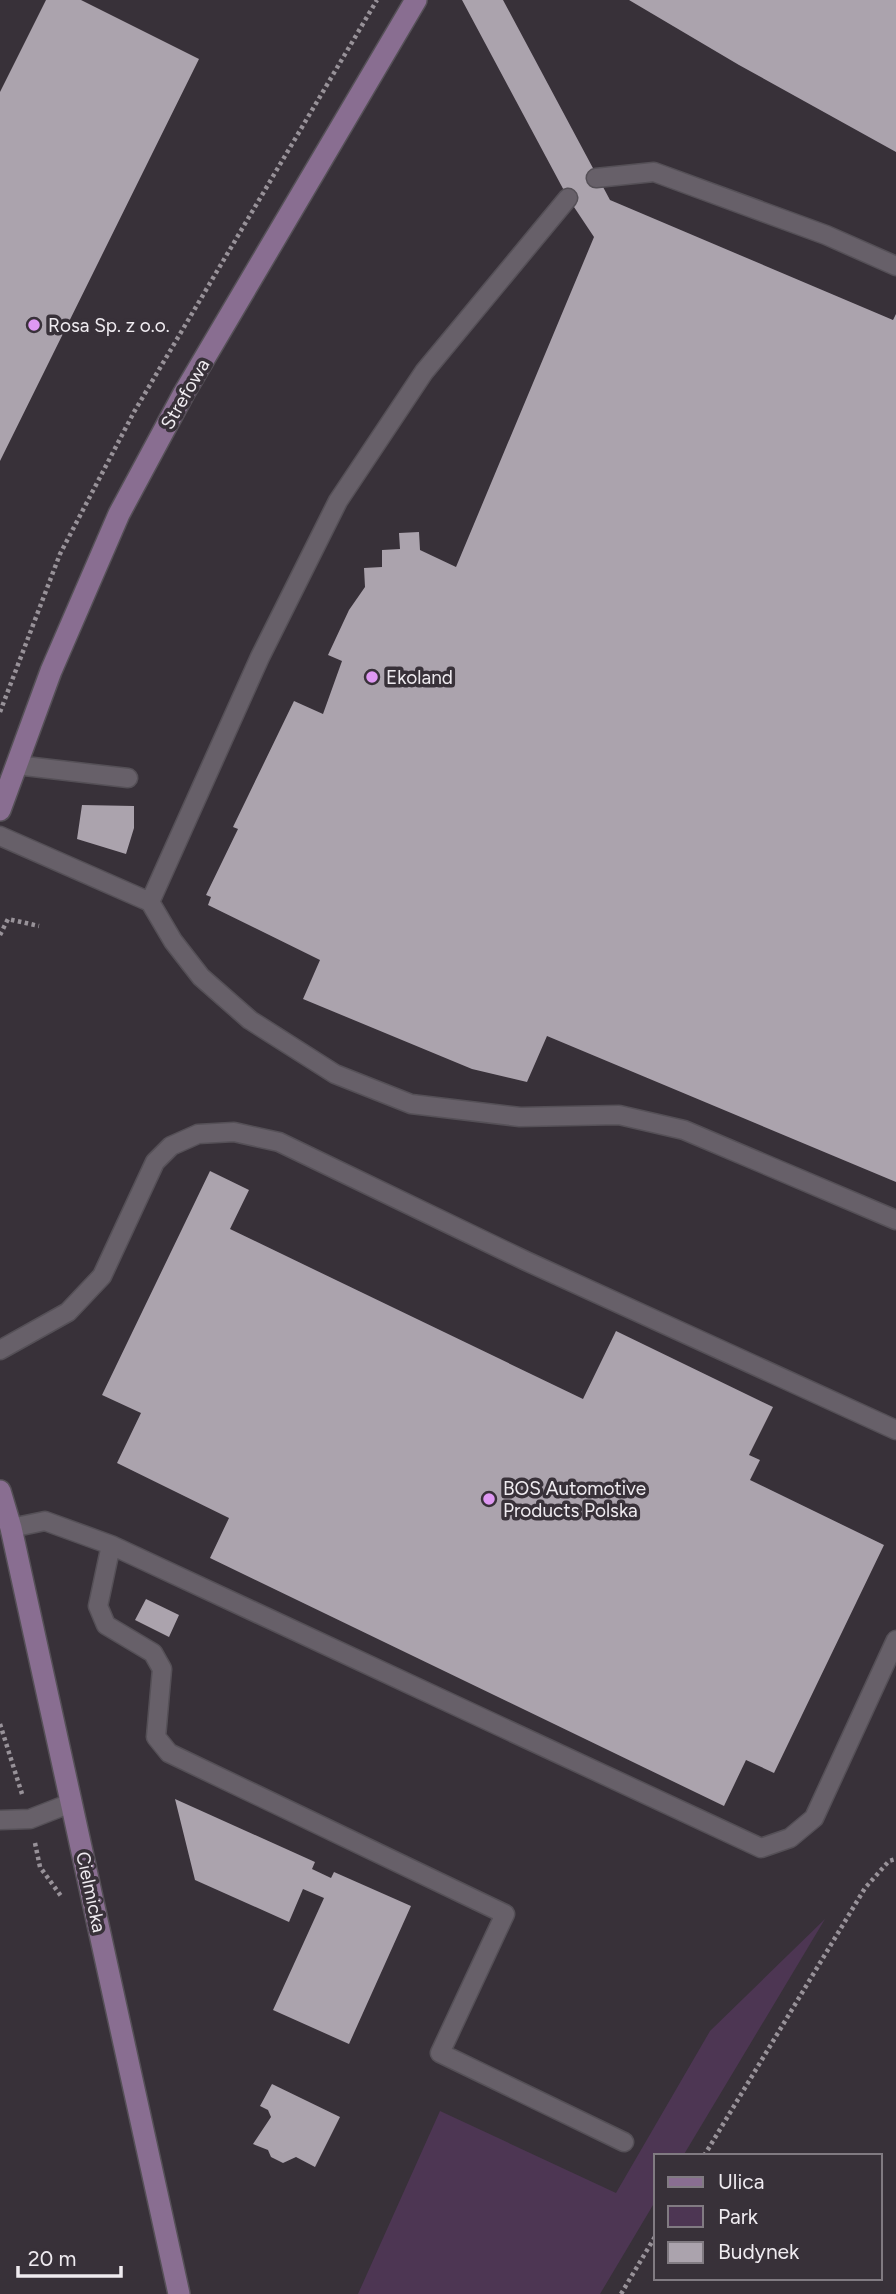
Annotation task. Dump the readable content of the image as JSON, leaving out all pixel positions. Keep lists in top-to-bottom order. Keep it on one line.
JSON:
{"streets":{"street":["Strefowa","Cielmicka"]},"places":["Rosa Sp. z o.o.","Ekoland","BOS Automotive Products Polska"],"legend":["Ulica","Park","Budynek"],"scale_bar":"20 m"}
